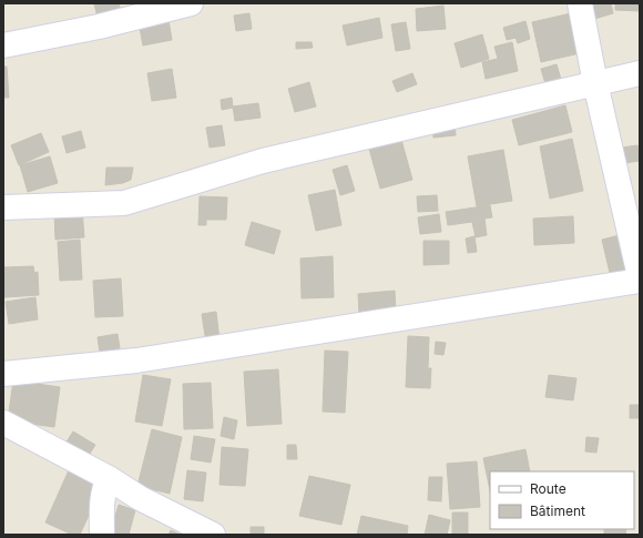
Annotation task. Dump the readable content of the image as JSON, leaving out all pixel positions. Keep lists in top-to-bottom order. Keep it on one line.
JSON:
{"legend":["Route","Bâtiment"]}
